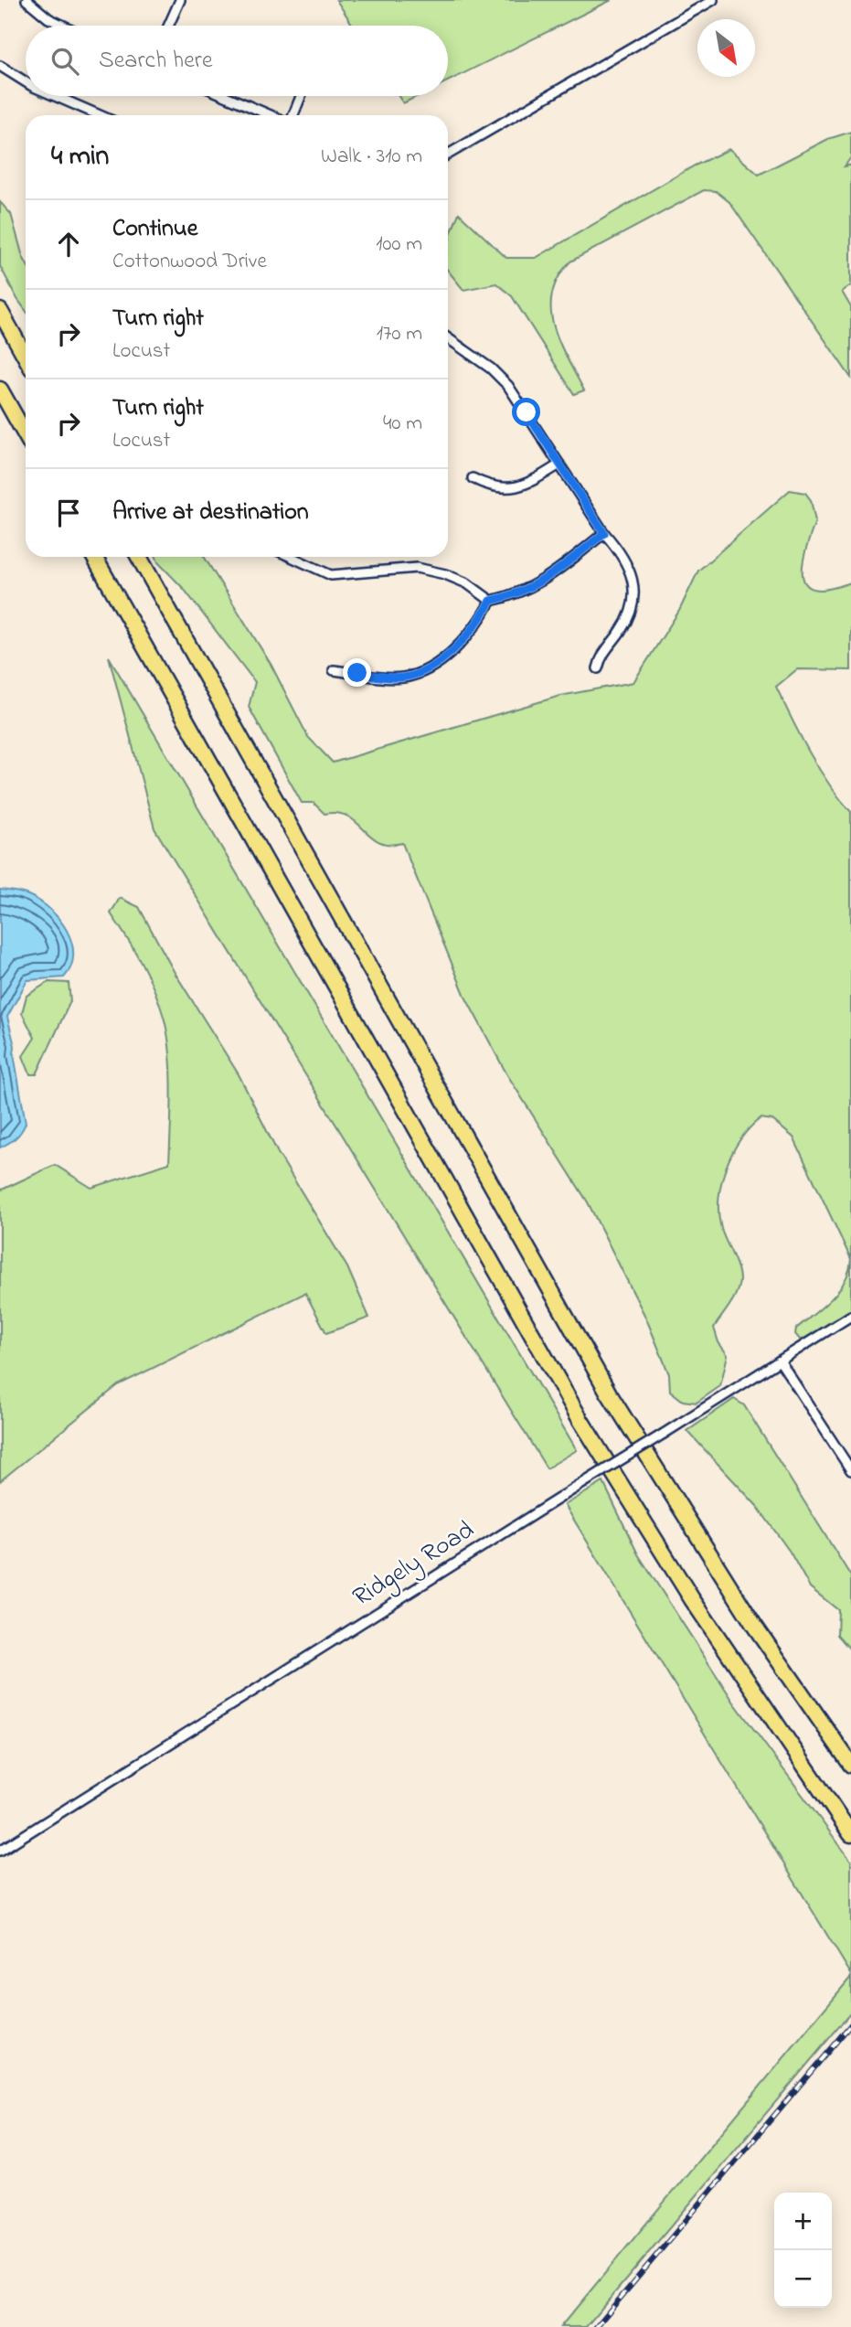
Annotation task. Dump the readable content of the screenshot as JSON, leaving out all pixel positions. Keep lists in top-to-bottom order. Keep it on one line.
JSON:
{"streets":{"street":["Ridgely Road"]},"north":"bottom right","page":{"search":"Search here","heading":["4 min","Walk · 310 m"],"list":[["Continue","Cottonwood Drive","100 m"],["Turn right","Locust","170 m"],["Turn right","Locust","40 m"],"Arrive at destination"],"map_buttons":["+","−"]}}
